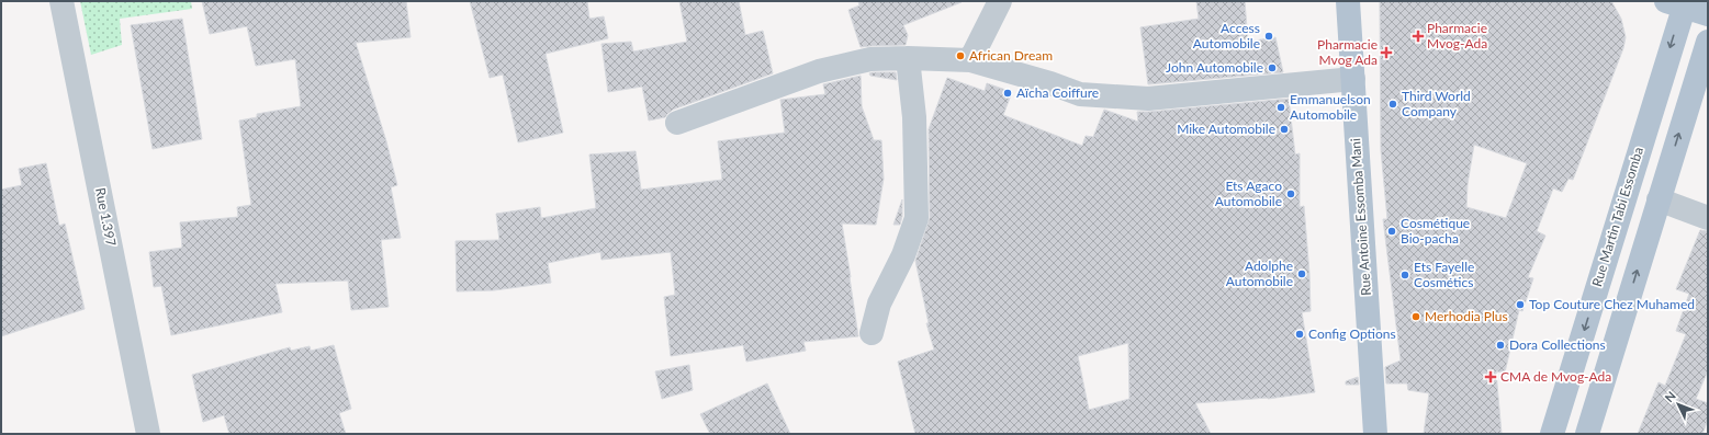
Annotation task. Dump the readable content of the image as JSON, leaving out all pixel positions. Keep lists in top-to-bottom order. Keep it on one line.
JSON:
{"streets":{"main road":["Rue Antoine Essomba Mani","Rue Martin Tabi Essomba"],"street":["Rue 1.397"]},"places":{"other":["Access Automobile","African Dream","John Automobile","Aïcha Coiffure","Third World Company","Emmanuelson Automobile","Mike Automobile","Ets Agaco Automobile","Cosmétique Bio-pacha","Adolphe Automobile","Ets Fayelle Cosmétics","Top Couture Chez Muhamed","Merhodia Plus","Config Options","Dora Collections"],"health":["Pharmacie Mvog-Ada","Pharmacie Mvog Ada","CMA de Mvog-Ada"]},"north":"top left"}
